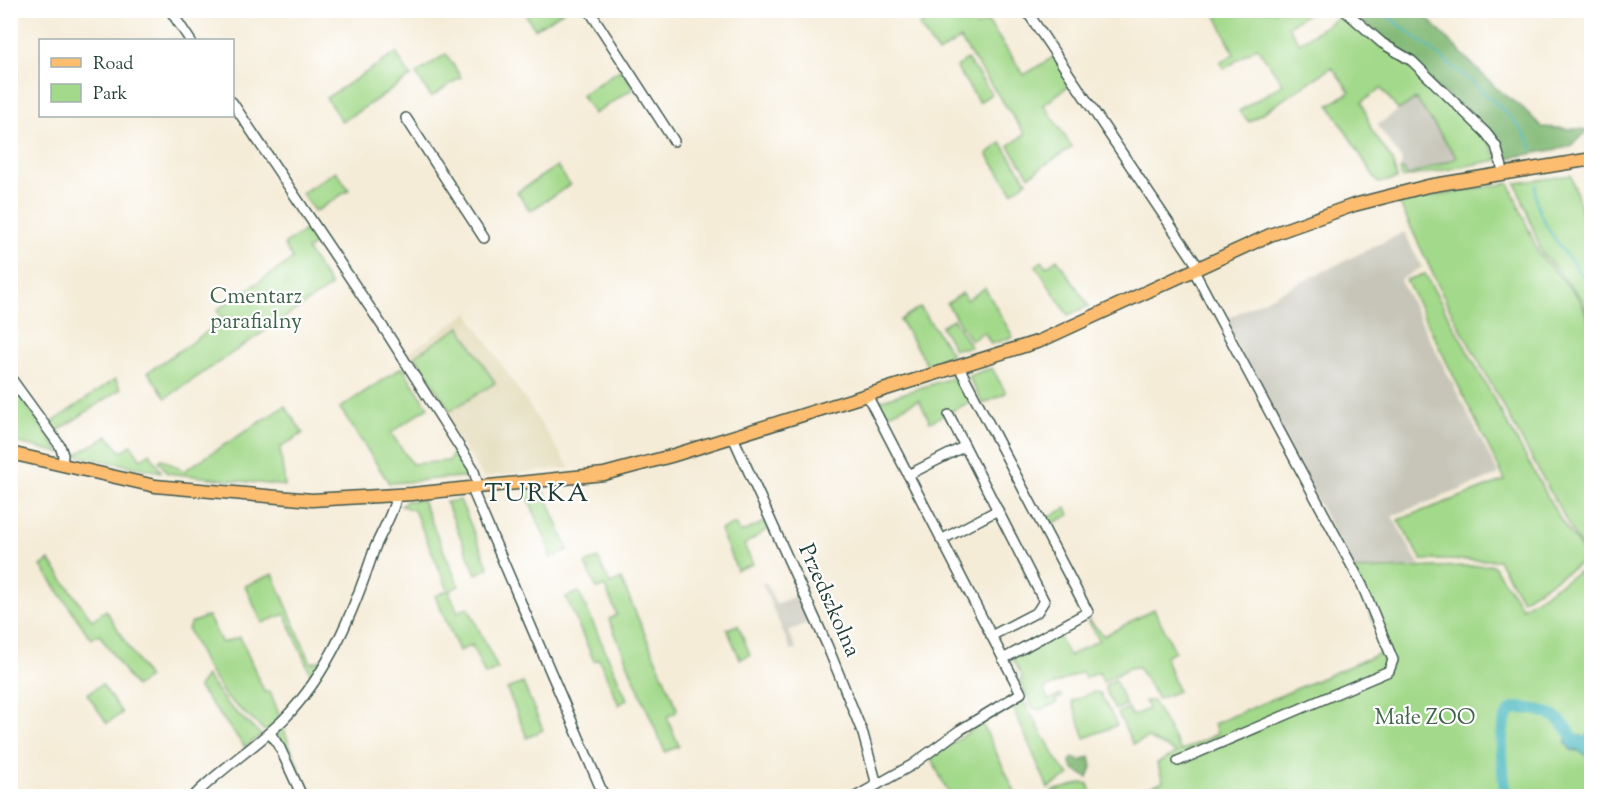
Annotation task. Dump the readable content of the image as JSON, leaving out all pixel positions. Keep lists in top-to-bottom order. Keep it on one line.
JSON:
{"streets":{"street":["Przedszkolna"]},"districts":["TURKA"],"parks":["Cmentarz parafialny","Małe ZOO"],"legend":["Road","Park"]}
